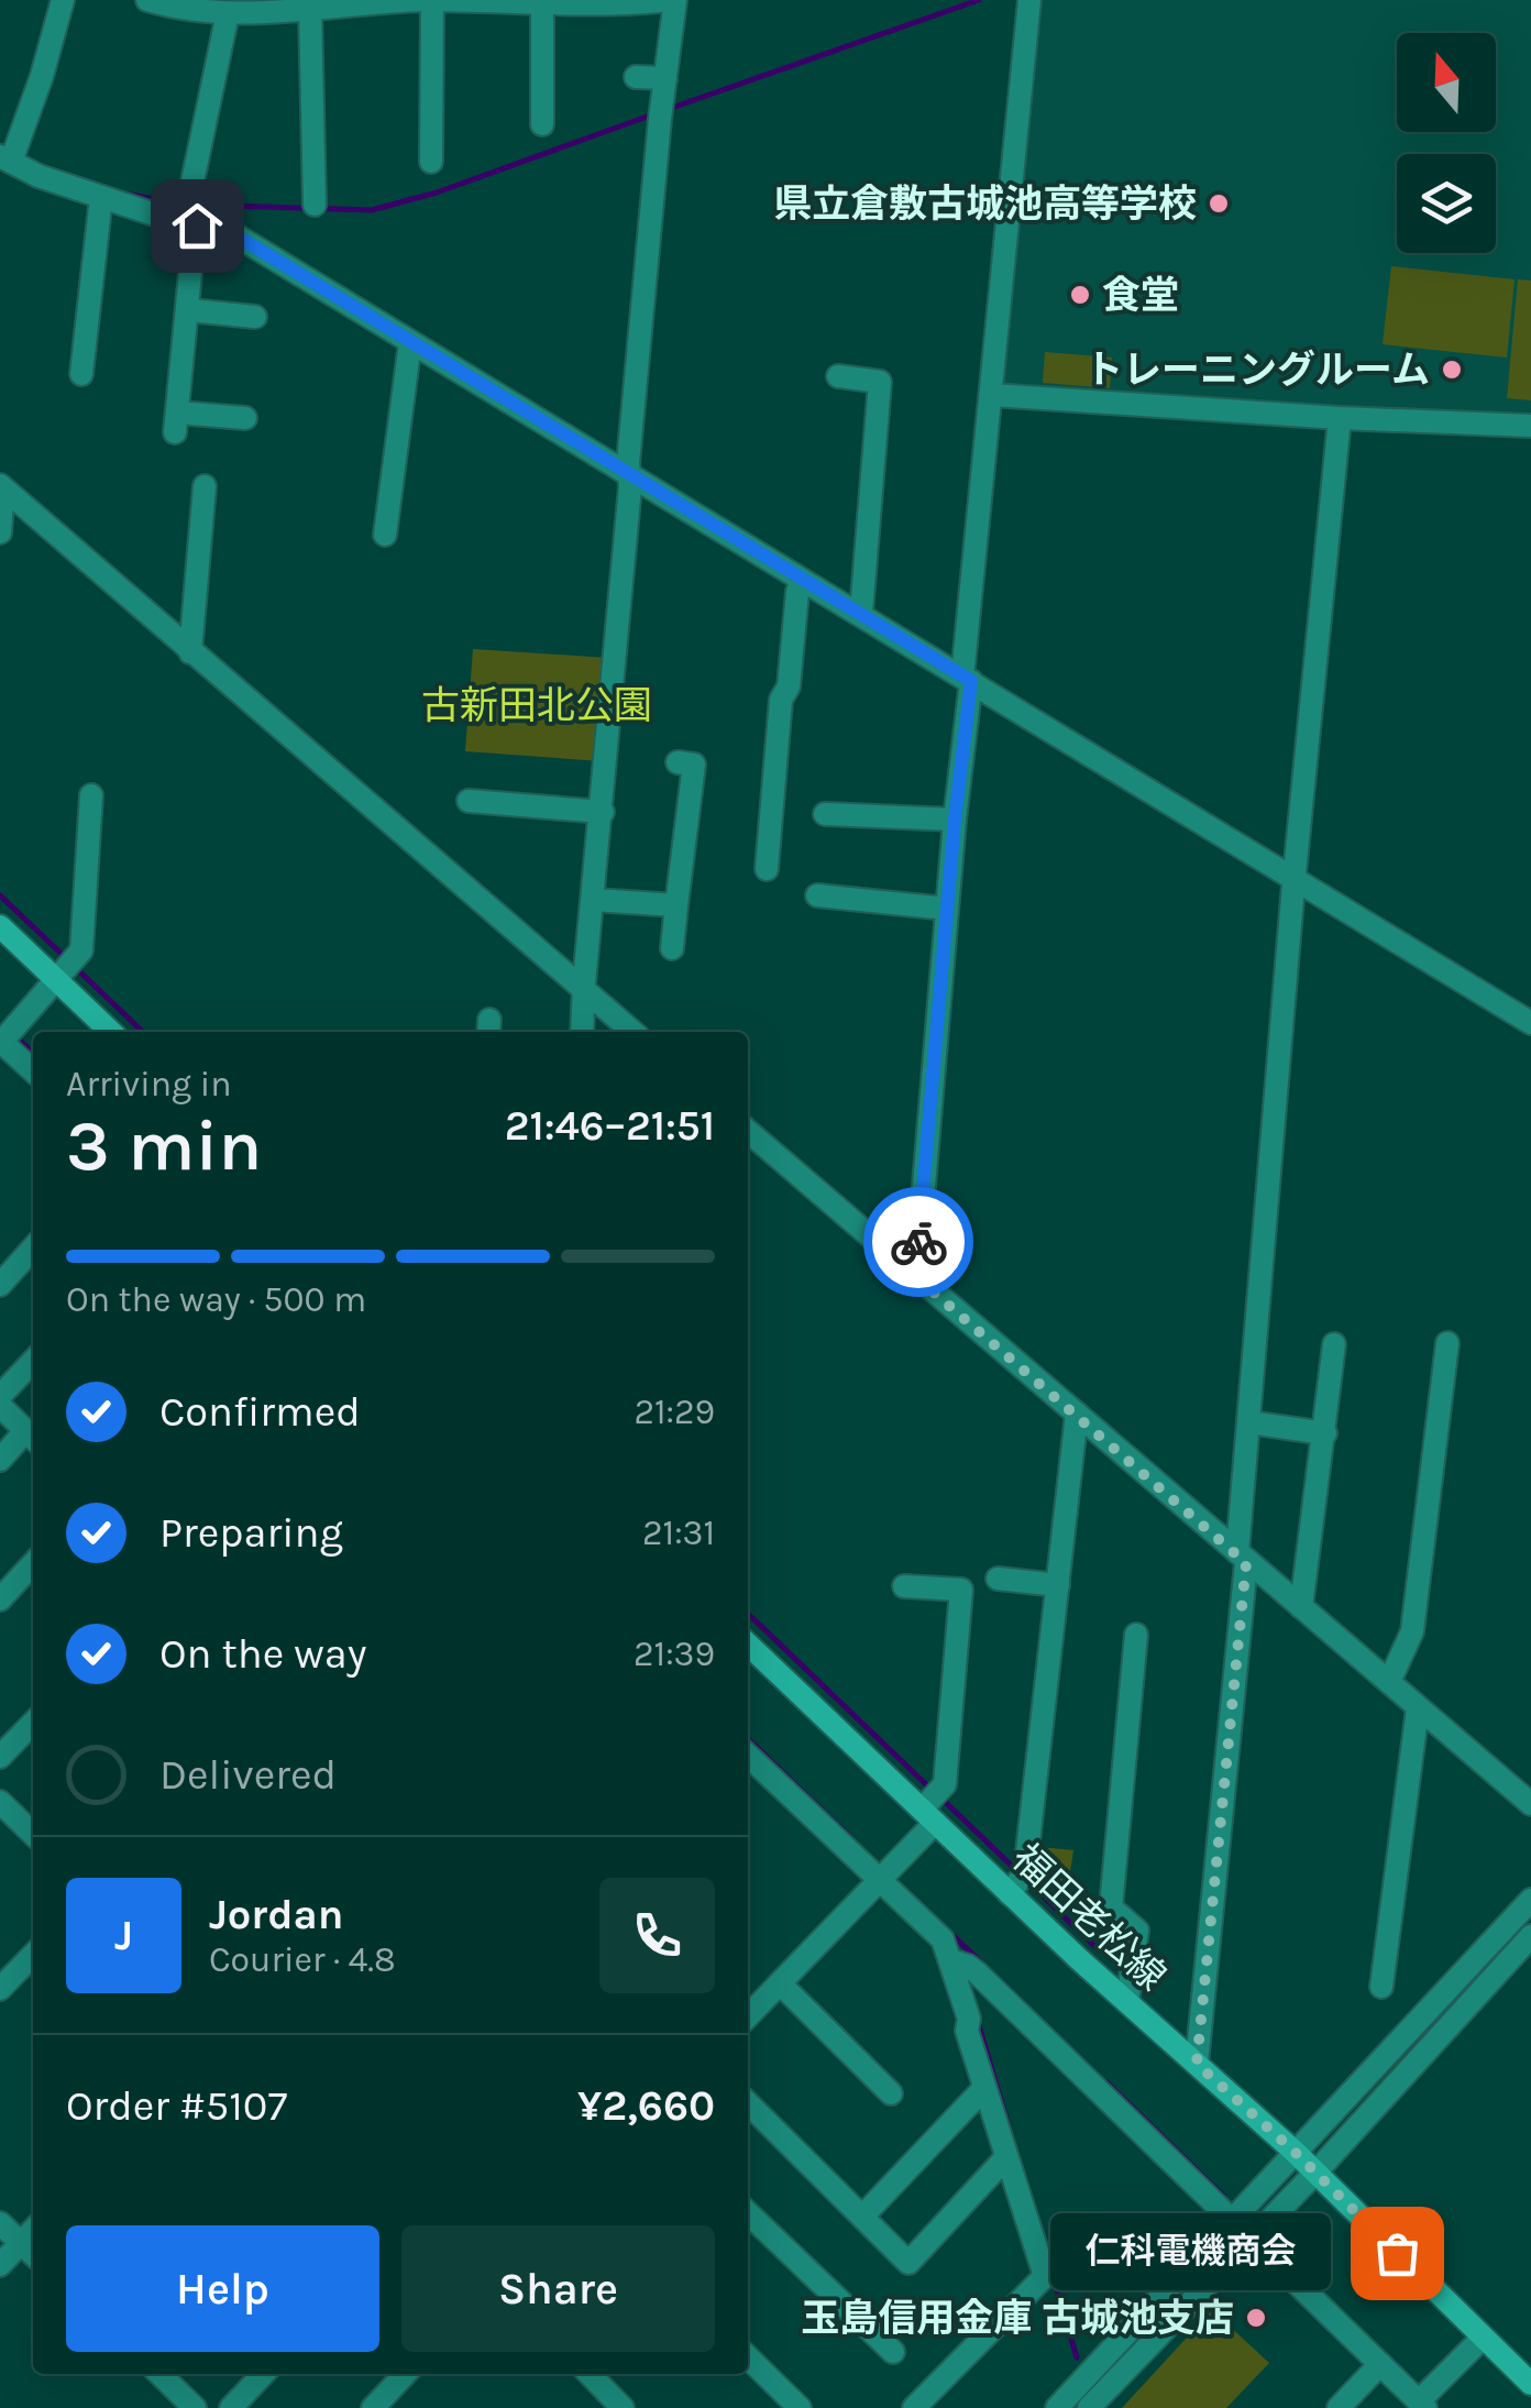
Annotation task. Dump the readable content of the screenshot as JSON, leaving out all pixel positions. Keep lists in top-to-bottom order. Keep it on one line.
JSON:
{"streets":{"main road":["福田老松線"]},"parks":["古新田北公園"],"places":["県立倉敷古城池高等学校","食堂","トレーニングルーム","仁科電機商会","玉島信用金庫 古城池支店"],"north":"top","page":{"heading":["3 min","Arriving in","21:46–21:51"],"panel":["Jordan","Courier · 4.8","Order #5107","¥2,660"],"bar":"On the way · 500 m","list":[["Confirmed","21:29"],["Preparing","21:31"],["On the way","21:39"],"Delivered"],"round":"J","buttons":["Help","Share"],"bubble":"仁科電機商会"}}
